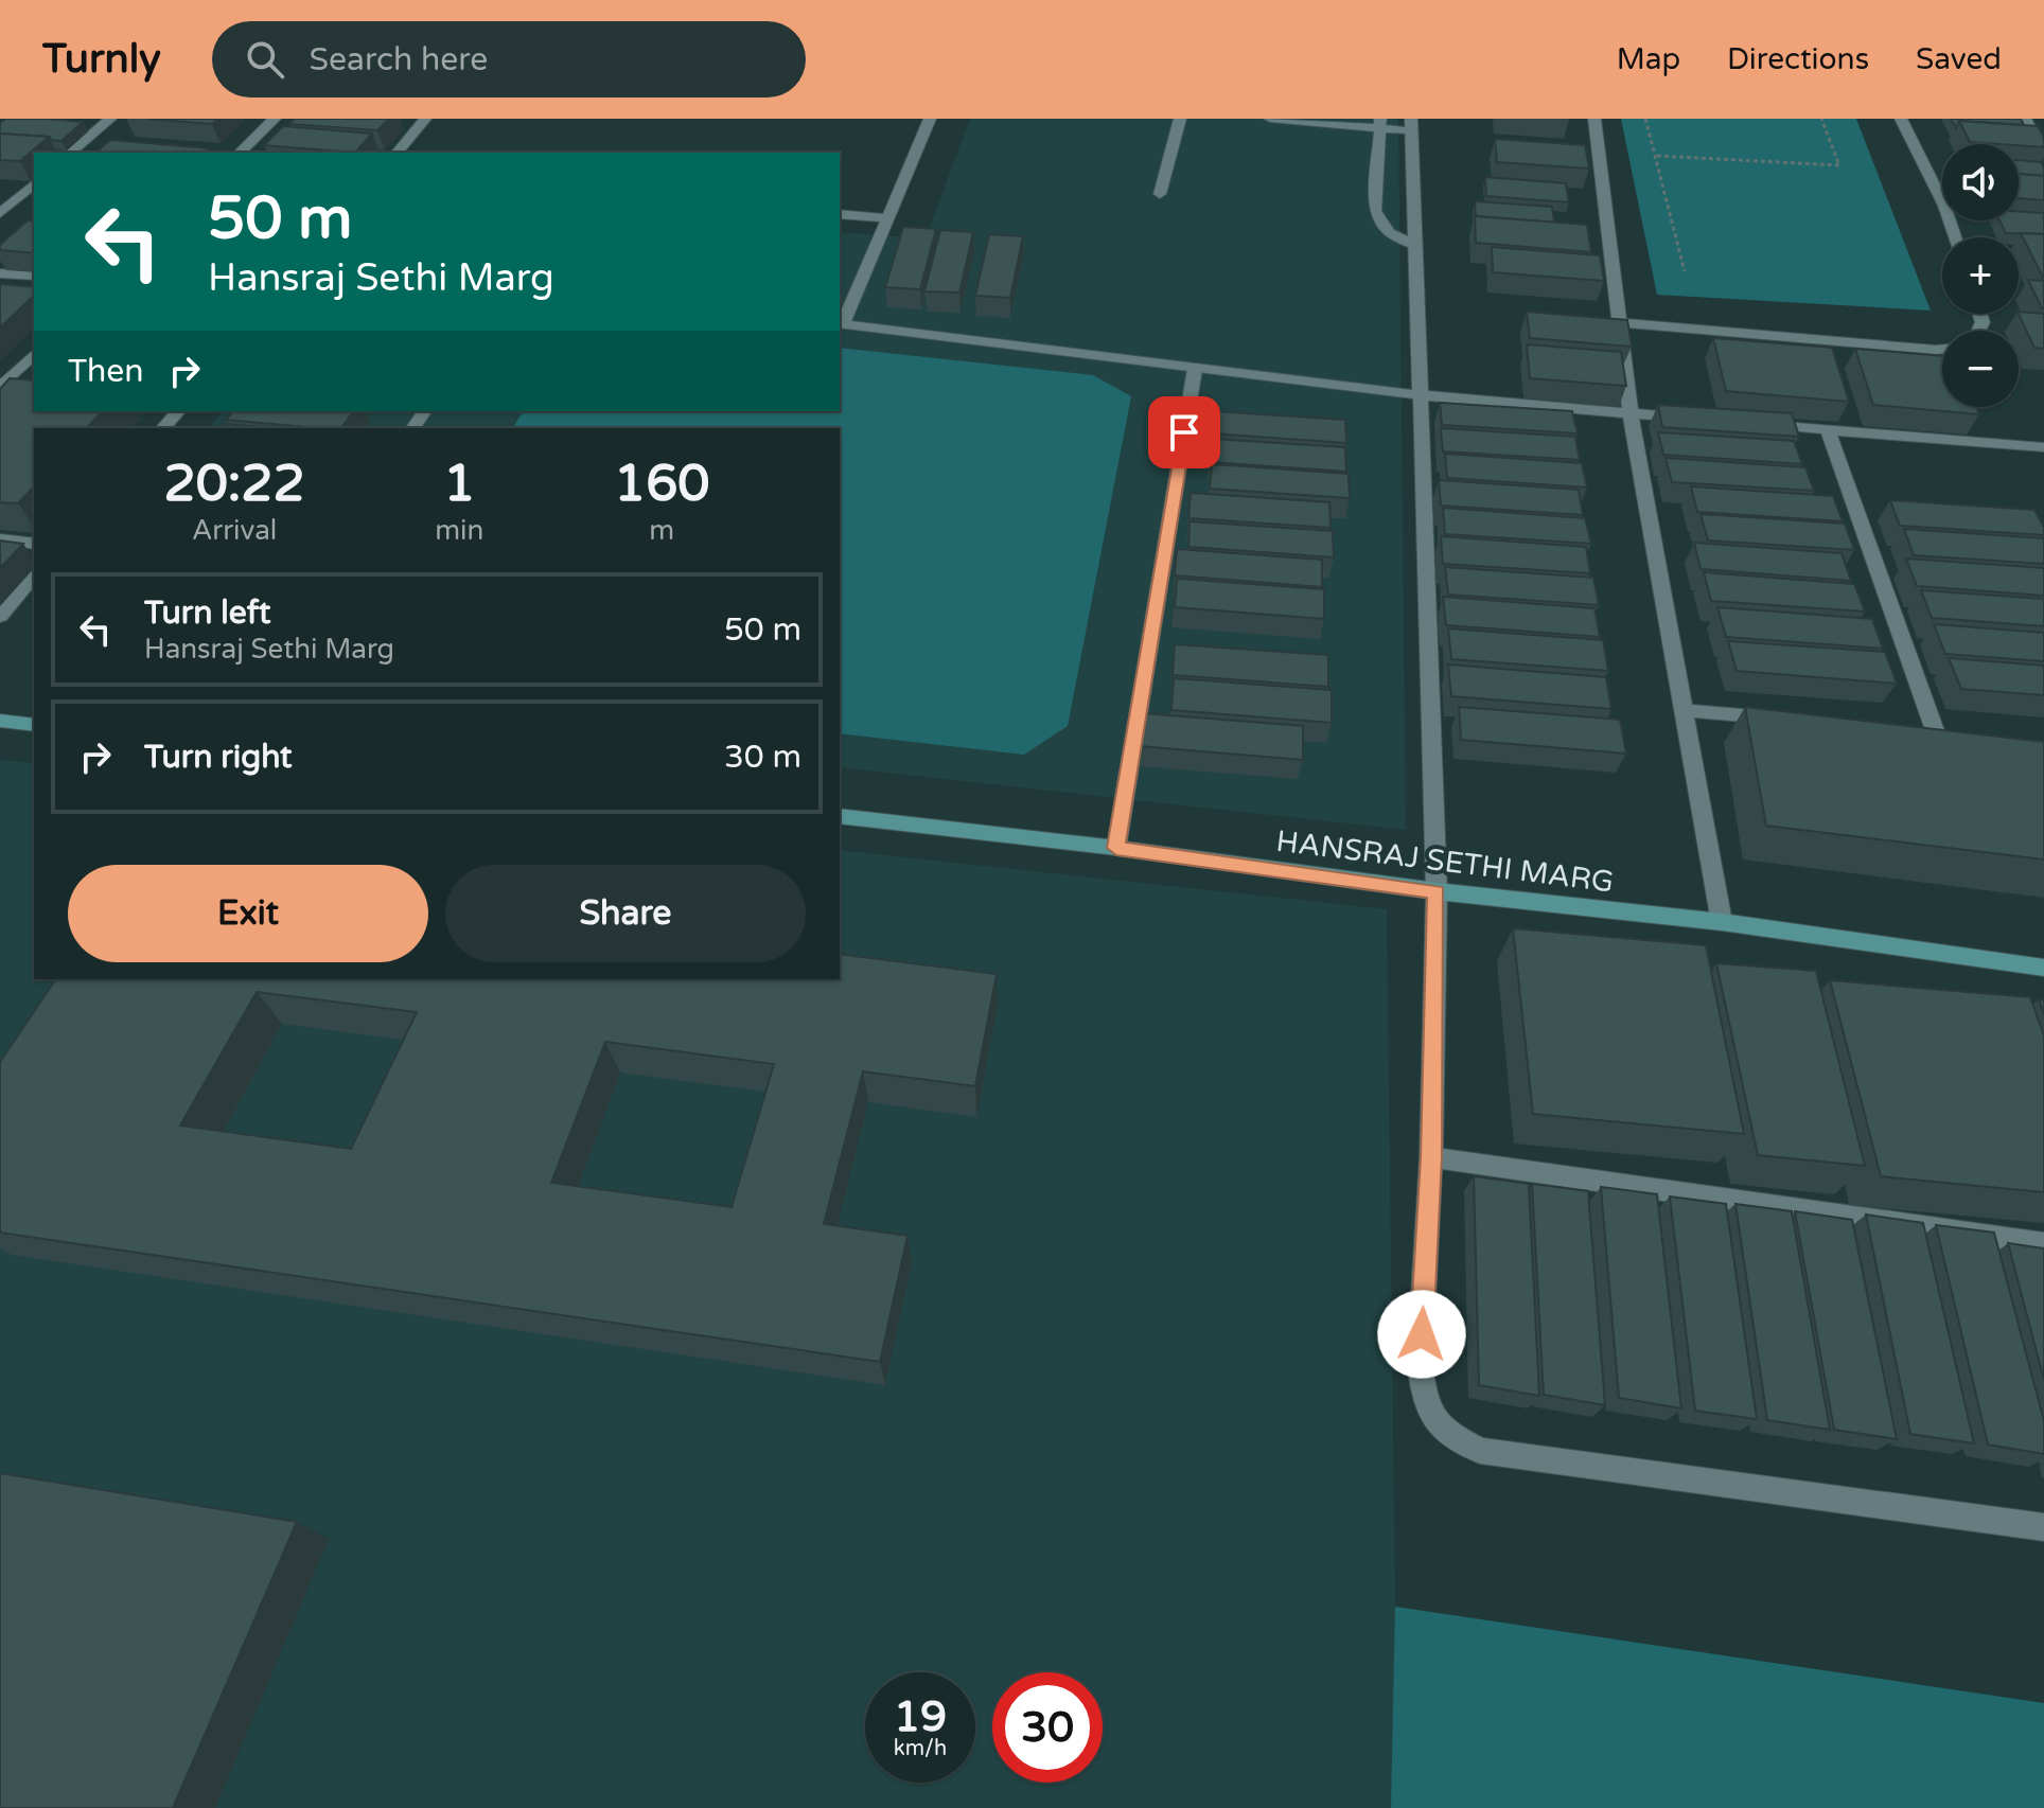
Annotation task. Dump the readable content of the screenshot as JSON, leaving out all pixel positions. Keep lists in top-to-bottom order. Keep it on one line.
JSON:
{"streets":{"street":["HANSRAJ SETHI MARG"]},"page":{"header":"Turnly","search":"Search here","nav":["Map","Directions","Saved"],"map_buttons":["+","−"],"turn":["50 m","Hansraj Sethi Marg"],"then":"Then","eta":["20:22","Arrival","1","min","160","m"],"list":[{"name":"Turn left","note":"Hansraj Sethi Marg","value":"50 m"},{"name":"Turn right","value":"30 m"}],"buttons":["Exit","Share"],"speed":"19 km/h","limit":"30"}}
